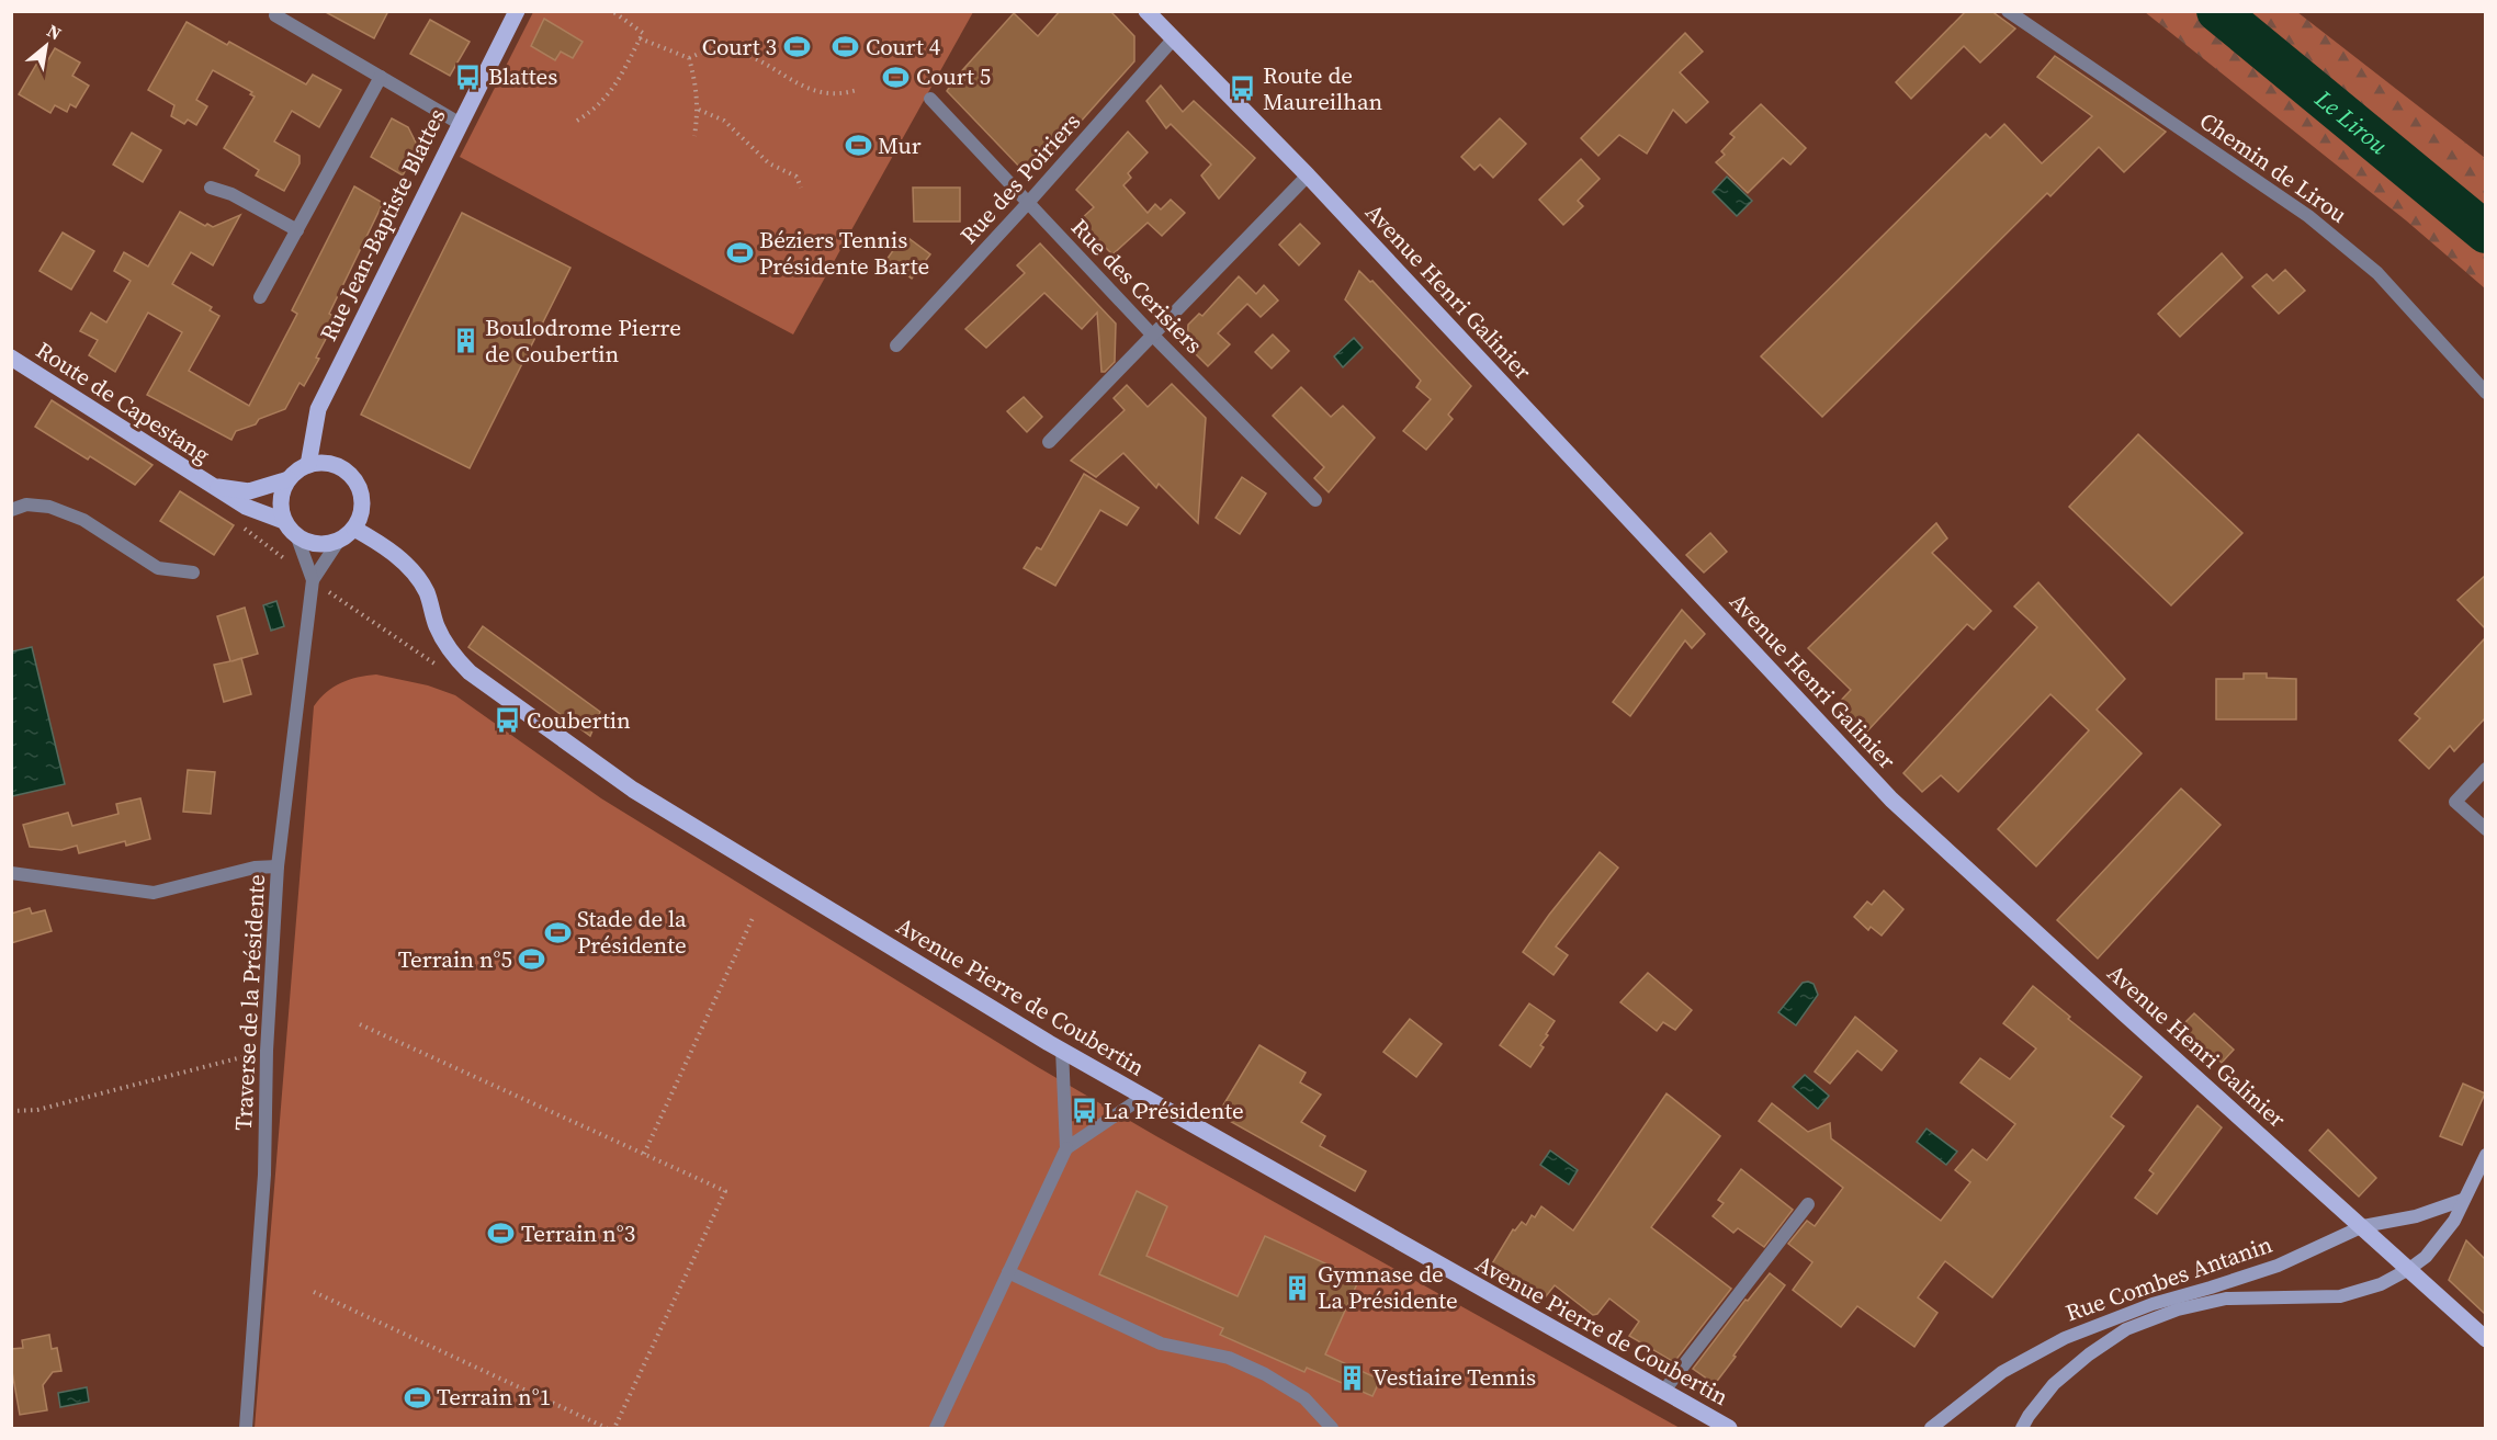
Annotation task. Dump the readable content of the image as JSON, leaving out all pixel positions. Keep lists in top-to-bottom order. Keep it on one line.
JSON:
{"streets":{"main road":["Rue Jean-Baptiste Blattes","Avenue Henri Galinier","Route de Capestang","Avenue Pierre de Coubertin","Rue Combes Antanin"],"street":["Chemin de Lirou","Rue des Poiriers","Rue des Cerisiers","Traverse de la Présidente"]},"crossings":[["Rue des Poiriers","Rue des Cerisiers"],["Rue des Poiriers","Avenue Henri Galinier"],["Rue Jean-Baptiste Blattes","Route de Capestang"],["Rue Jean-Baptiste Blattes","Avenue Pierre de Coubertin"],["Rue Jean-Baptiste Blattes","Traverse de la Présidente"],["Avenue Henri Galinier","Rue Combes Antanin"],["Route de Capestang","Avenue Pierre de Coubertin"],["Route de Capestang","Traverse de la Présidente"],["Avenue Pierre de Coubertin","Traverse de la Présidente"]],"water":["Le Lirou"],"places":{"sports":["Court 3","Court 4","Court 5","Mur","Béziers Tennis Présidente Barte","Stade de la Présidente","Terrain n°5","Terrain n°3","Terrain n°1"],"bus stop":["Blattes","Route de Maureilhan","Coubertin","La Présidente"],"building":["Boulodrome Pierre de Coubertin","Gymnase de La Présidente","Vestiaire Tennis"]},"north":"top right"}
